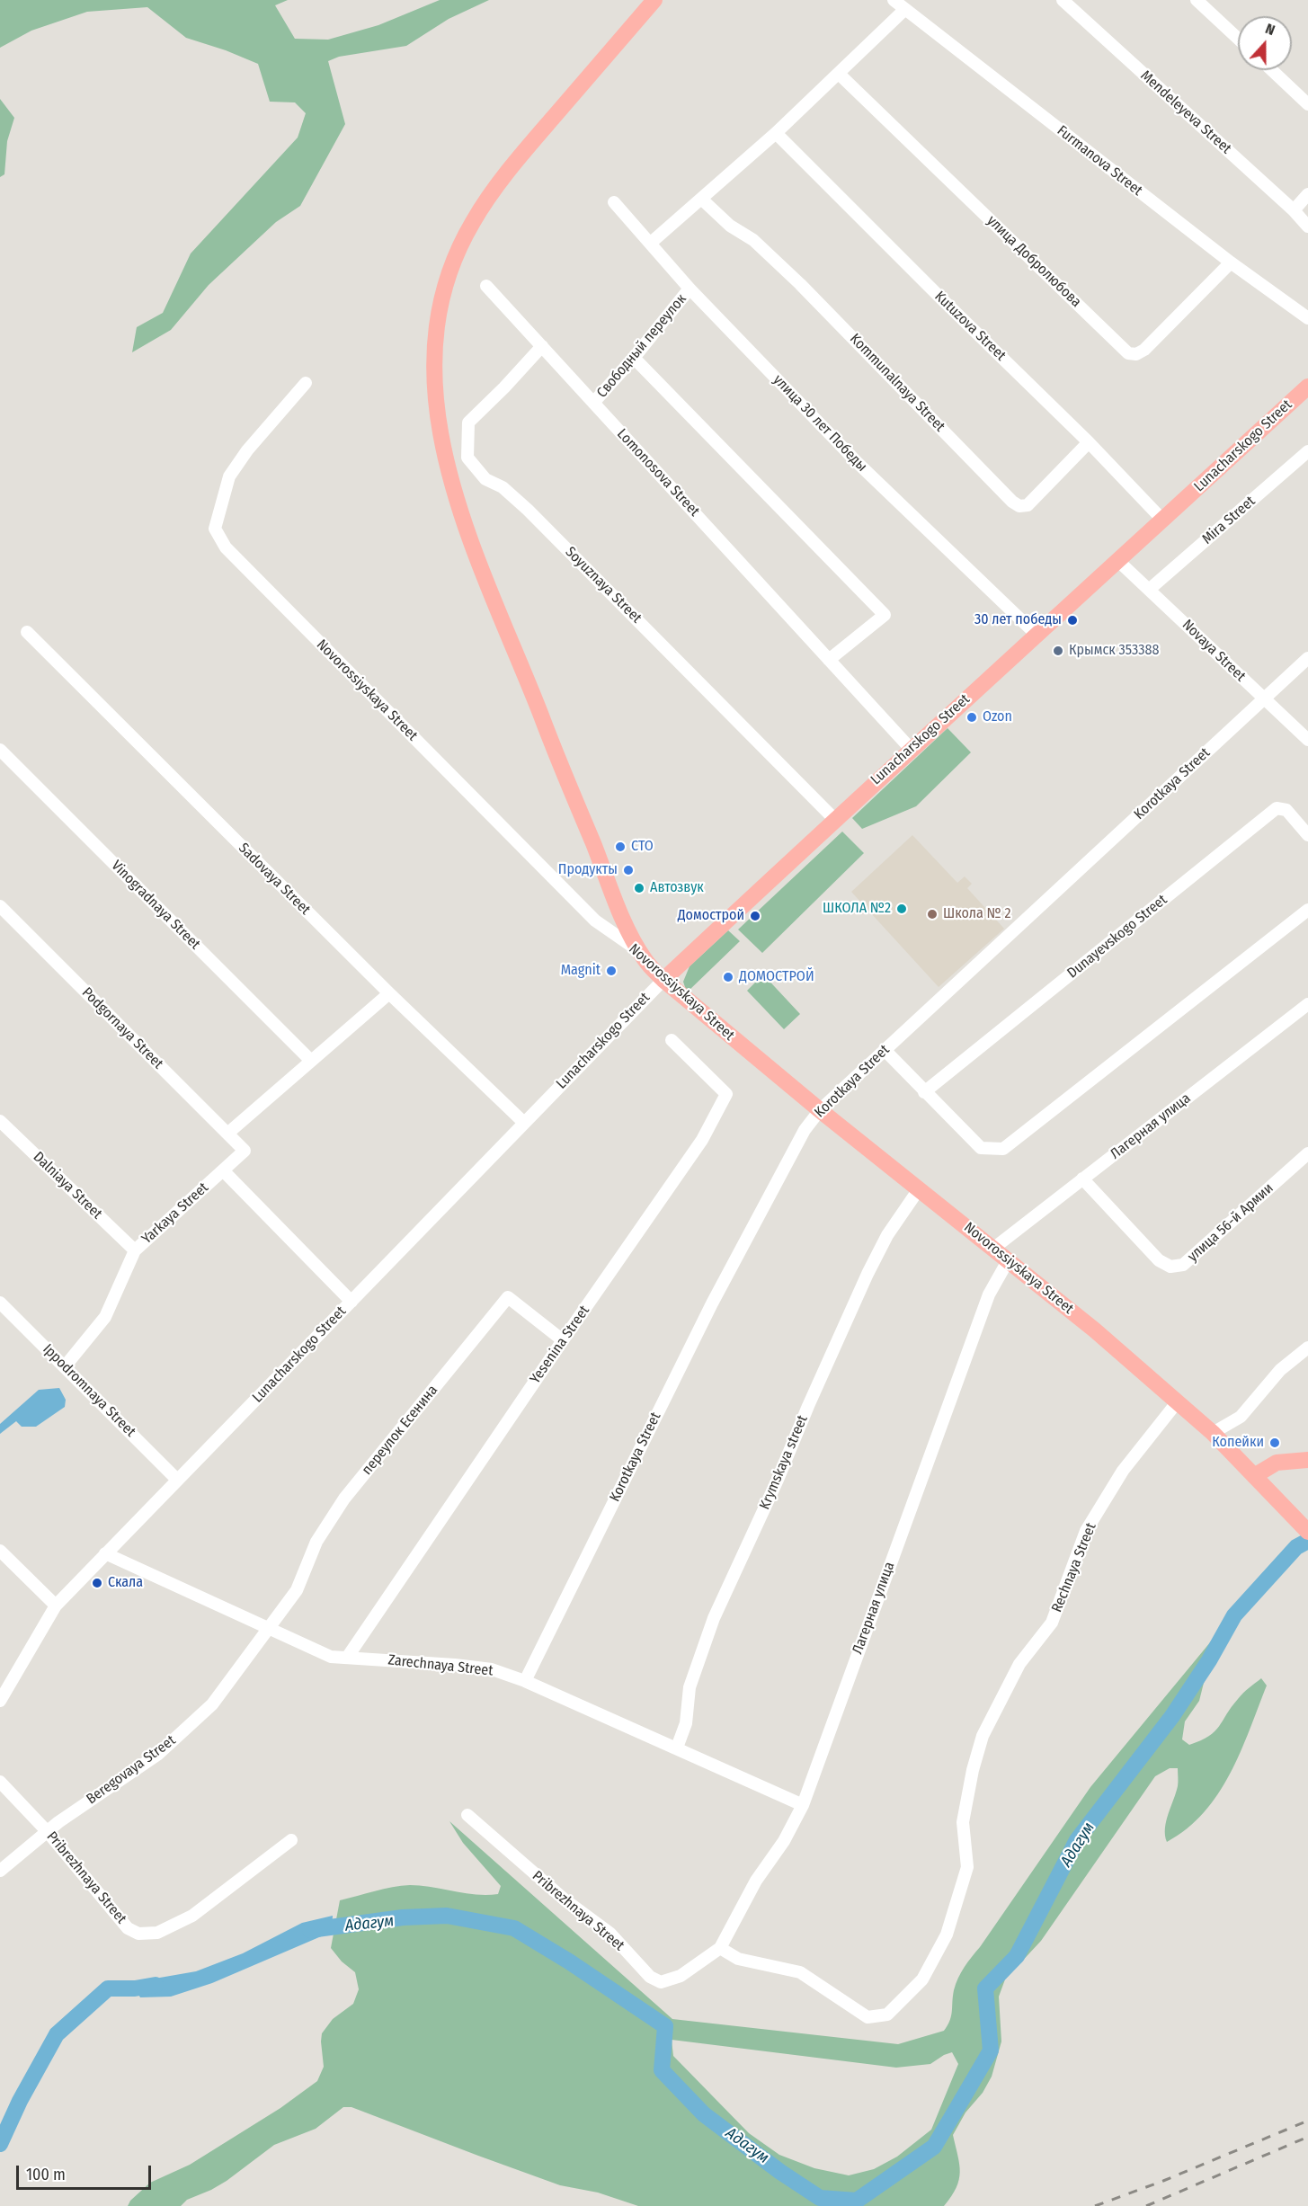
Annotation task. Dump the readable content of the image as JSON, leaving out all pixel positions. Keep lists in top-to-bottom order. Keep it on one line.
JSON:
{"streets":{"main road":["Lunacharskogo Street","Novorossiyskaya Street"],"street":["Mendeleyeva Street","Furmanova Street","улица Добролюбова","Kutuzova Street","Свободный переулок","Kommunalnaya Street","улица 30 лет Победы","Lomonosova Street","Mira Street","Soyuznaya Street","Novaya Street","Korotkaya Street","Sadovaya Street","Vinogradnaya Street","Dunayevskogo Street","Podgornaya Street","Лагерная улица","Dalniaya Street","Yarkaya Street","улица 56-й Армии","Yesenina Street","Ippodromnaya Street","переулок Есенина","Krymskaya street","Rechnaya Street","Zarechnaya Street","Beregovaya Street","Pribrezhnaya Street"]},"crossings":[["Furmanova Street","улица Добролюбова"],["Kutuzova Street","Kommunalnaya Street"],["Kutuzova Street","Lunacharskogo Street"],["Свободный переулок","улица 30 лет Победы"],["Свободный переулок","Lomonosova Street"],["улица 30 лет Победы","Lunacharskogo Street"],["Lunacharskogo Street","Lomonosova Street"],["Lunacharskogo Street","Soyuznaya Street"],["Lunacharskogo Street","Novaya Street"],["Lunacharskogo Street","Novorossiyskaya Street"],["Lunacharskogo Street","Sadovaya Street"],["Lunacharskogo Street","Ippodromnaya Street"],["Lunacharskogo Street","Zarechnaya Street"],["Lomonosova Street","Soyuznaya Street"],["Mira Street","Novaya Street"],["Novaya Street","Korotkaya Street"],["Novorossiyskaya Street","Korotkaya Street"],["Novorossiyskaya Street","Лагерная улица"],["Novorossiyskaya Street","Krymskaya street"],["Novorossiyskaya Street","Rechnaya Street"],["Korotkaya Street","Zarechnaya Street"],["Podgornaya Street","Yarkaya Street"],["Лагерная улица","улица 56-й Армии"],["Лагерная улица","Rechnaya Street"],["Лагерная улица","Zarechnaya Street"],["Лагерная улица","Pribrezhnaya Street"],["Dalniaya Street","Yarkaya Street"],["Yarkaya Street","Ippodromnaya Street"],["Yesenina Street","переулок Есенина"],["Yesenina Street","Zarechnaya Street"],["переулок Есенина","Zarechnaya Street"],["переулок Есенина","Beregovaya Street"],["Krymskaya street","Zarechnaya Street"],["Rechnaya Street","Pribrezhnaya Street"],["Zarechnaya Street","Beregovaya Street"],["Beregovaya Street","Pribrezhnaya Street"]],"water":["Адагум"],"places":["30 лет победы","Крымск 353388","Ozon","СТО","Продукты","Автозвук","ШКОЛА №2","Школа № 2","Домострой","Magnit","ДОМОСТРОЙ","Копейки","Скала"],"scale_bar":"100 m","north":"top"}
